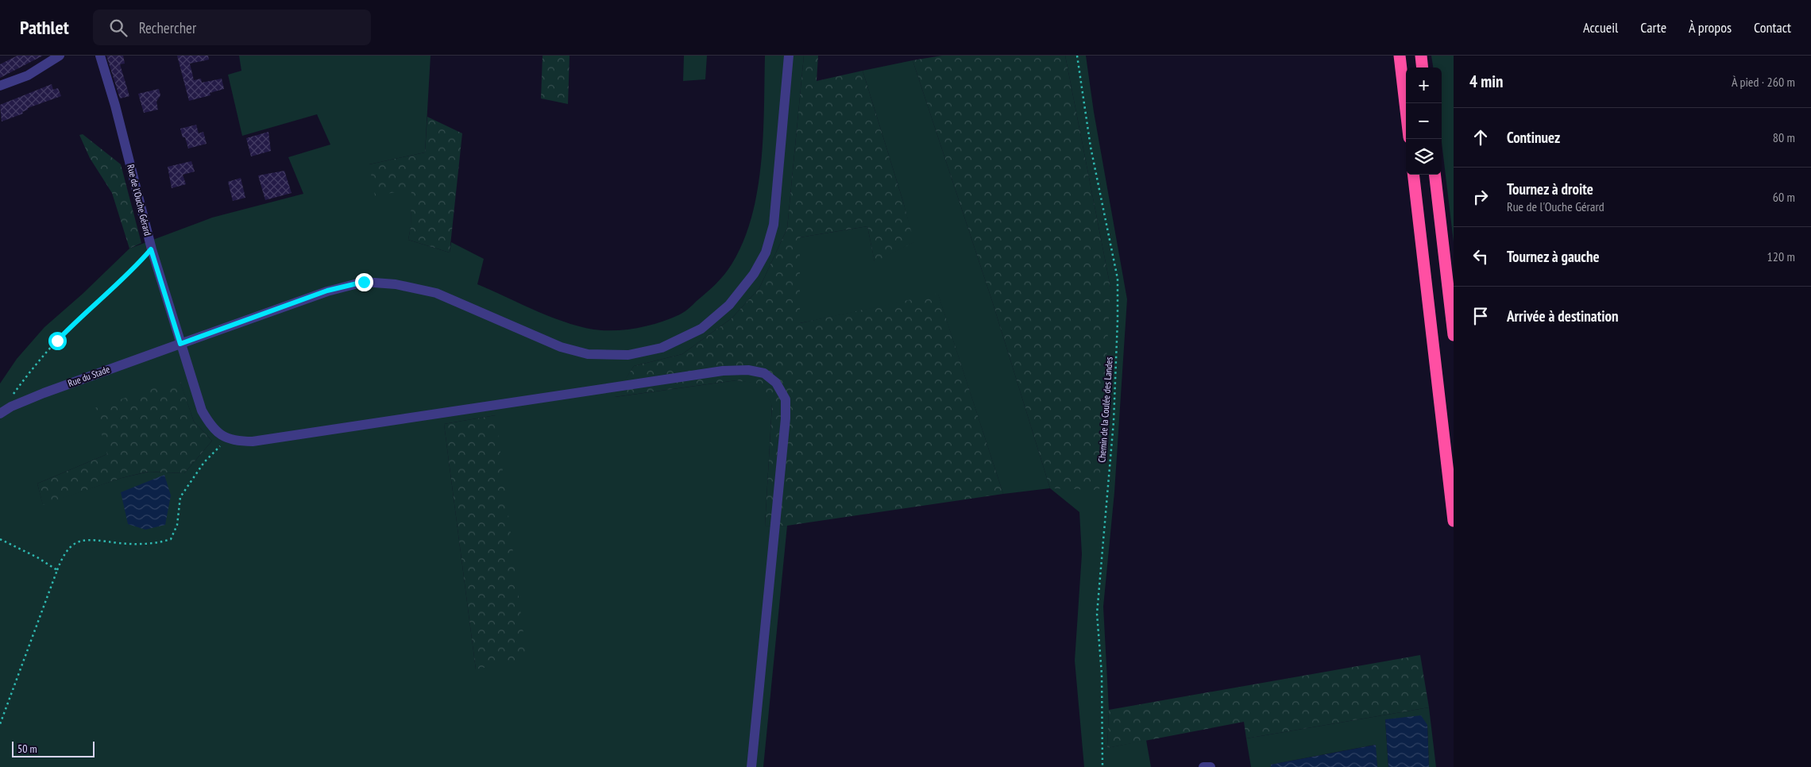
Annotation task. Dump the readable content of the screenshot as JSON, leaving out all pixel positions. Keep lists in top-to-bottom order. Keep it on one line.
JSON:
{"streets":{"street":["Rue de l'Ouche Gérard","Rue du Stade"],"path":["Chemin de la Coulée des Landes"]},"crossings":[["Rue de l'Ouche Gérard","Rue du Stade"]],"scale_bar":"50 m","page":{"header":"Pathlet","search":"Rechercher","nav":["Accueil","Carte","À propos","Contact"],"heading":["4 min","À pied · 260 m"],"map_buttons":["+","−"],"list":[["Continuez","80 m"],["Tournez à droite","Rue de l'Ouche Gérard","60 m"],["Tournez à gauche","120 m"],"Arrivée à destination"],"scale":"50 m"}}
